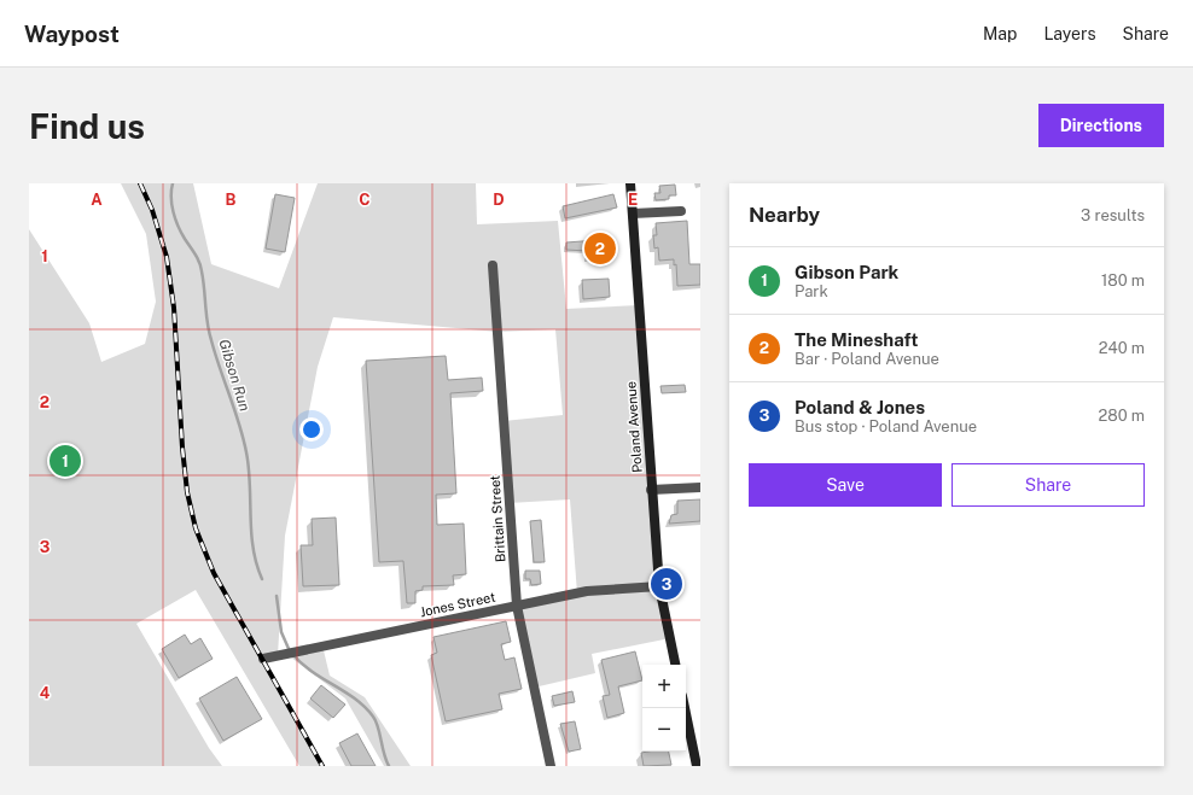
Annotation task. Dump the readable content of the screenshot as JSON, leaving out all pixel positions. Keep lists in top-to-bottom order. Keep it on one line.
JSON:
{"streets":{"main road":["Poland Avenue"],"street":["Brittain Street","Jones Street"]},"crossings":[["Poland Avenue","Jones Street"],["Brittain Street","Jones Street"]],"water":["Gibson Run"],"page":{"header":"Waypost","nav":["Map","Layers","Share"],"buttons":["Directions",["Save","Share"]],"title":"Find us","heading":["Nearby","3 results"],"pins":["2","1","3"],"list":[{"mark":"1","name":"Gibson Park","note":"Park","value":"180 m"},{"mark":"2","name":"The Mineshaft","note":"Bar · Poland Avenue","value":"240 m"},{"mark":"3","name":"Poland & Jones","note":"Bus stop · Poland Avenue","value":"280 m"}],"map_buttons":["+","−"]},"grid":{"columns":["A","B","C","D","E"],"rows":["1","2","3","4"]}}
